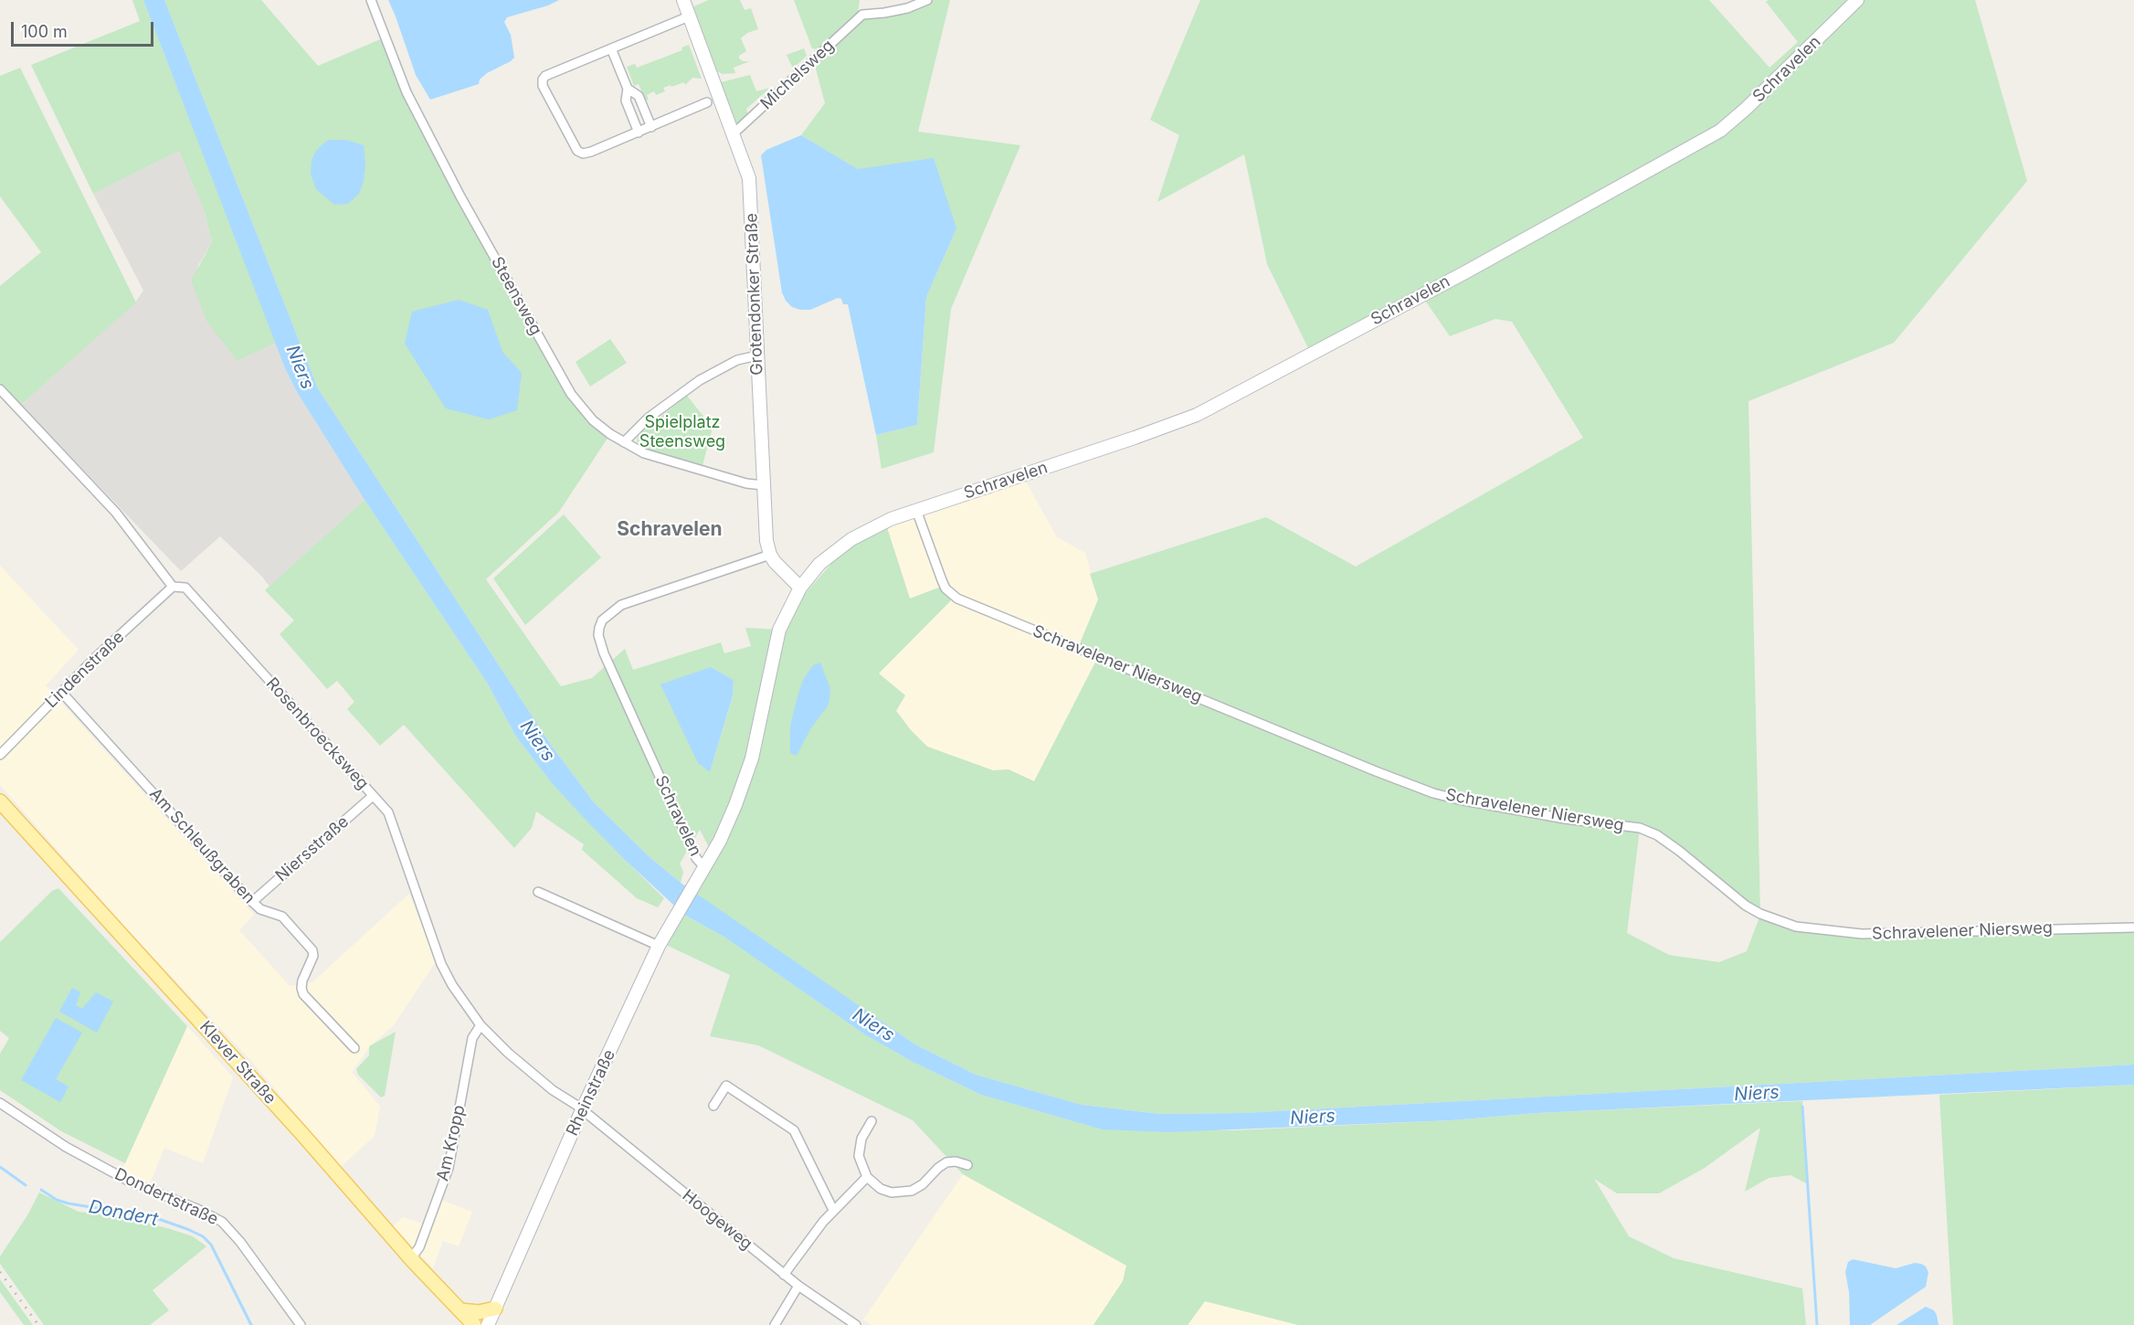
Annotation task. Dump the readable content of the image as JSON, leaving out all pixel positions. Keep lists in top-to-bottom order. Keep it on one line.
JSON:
{"streets":{"main road":["Schravelen","Grotendonker Straße","Klever Straße","Rheinstraße"],"street":["Michelsweg","Steensweg","Schravelener Niersweg","Lindenstraße","Rosenbroecksweg","Am Schleußgraben","Niersstraße","Am Kropp","Dondertstraße","Hoogeweg"]},"crossings":[["Schravelen","Grotendonker Straße"],["Schravelen","Schravelener Niersweg"],["Schravelen","Rheinstraße"],["Michelsweg","Grotendonker Straße"],["Grotendonker Straße","Steensweg"],["Lindenstraße","Rosenbroecksweg"],["Lindenstraße","Am Schleußgraben"],["Rosenbroecksweg","Niersstraße"],["Rosenbroecksweg","Rheinstraße"],["Rosenbroecksweg","Am Kropp"],["Rosenbroecksweg","Hoogeweg"],["Am Schleußgraben","Niersstraße"],["Klever Straße","Am Kropp"],["Rheinstraße","Hoogeweg"]],"districts":["Schravelen"],"water":["Niers","Dondert"],"parks":["Spielplatz Steensweg"],"scale_bar":"100 m"}
